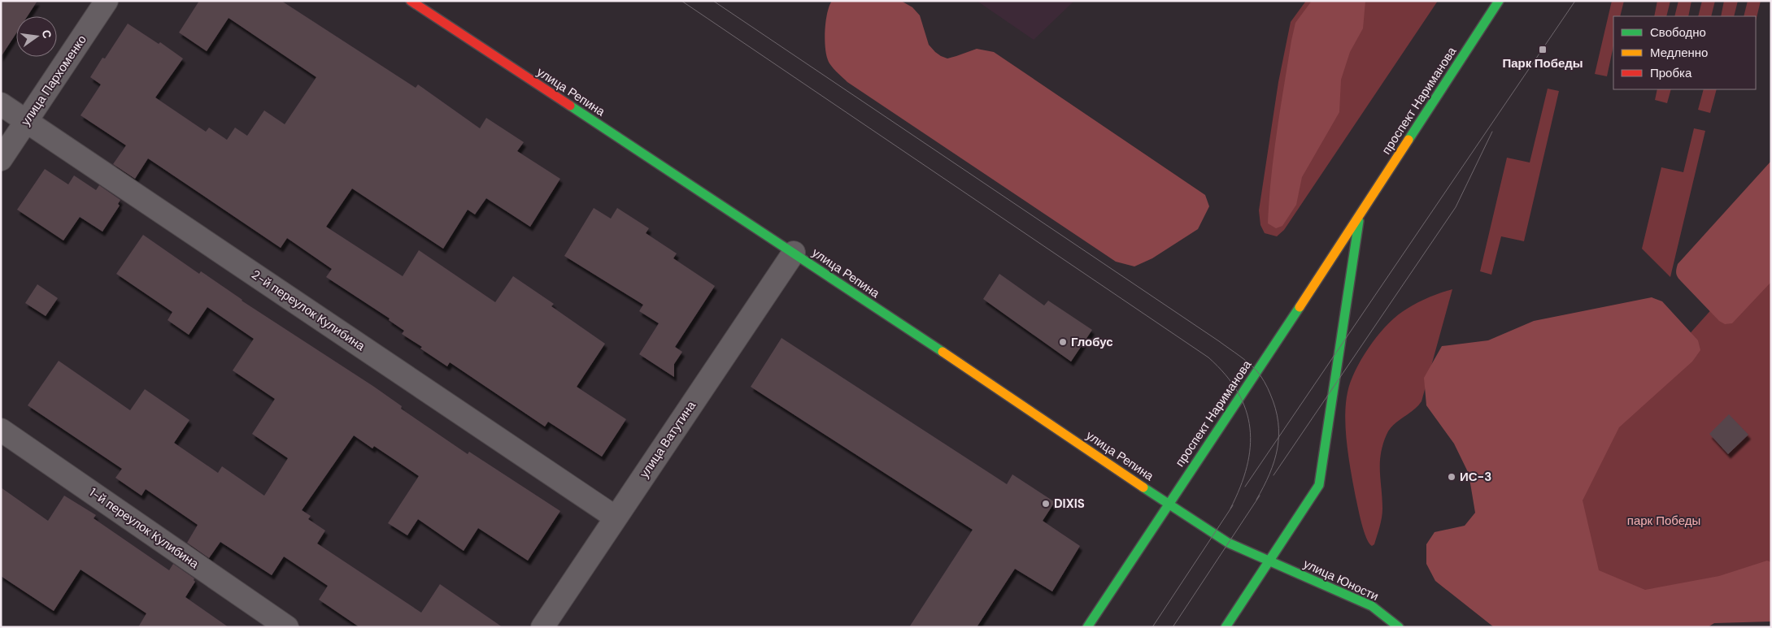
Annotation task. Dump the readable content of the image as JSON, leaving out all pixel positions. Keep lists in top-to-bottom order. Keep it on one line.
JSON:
{"streets":{"main road":["улица Репина","проспект Нариманова","улица Юности"],"street":["улица Пархоменко","2-й переулок Кулибина","улица Ватутина","1-й переулок Кулибина"]},"crossings":[["улица Пархоменко","2-й переулок Кулибина"],["улица Репина","проспект Нариманова"],["улица Репина","улица Ватутина"],["улица Репина","улица Юности"],["проспект Нариманова","улица Юности"],["2-й переулок Кулибина","улица Ватутина"]],"parks":["парк Победы"],"places":{"transit":["Парк Победы"],"other":["Глобус","ИС-3","DIXIS"]},"legend":["Свободно","Медленно","Пробка"],"north":"right"}
